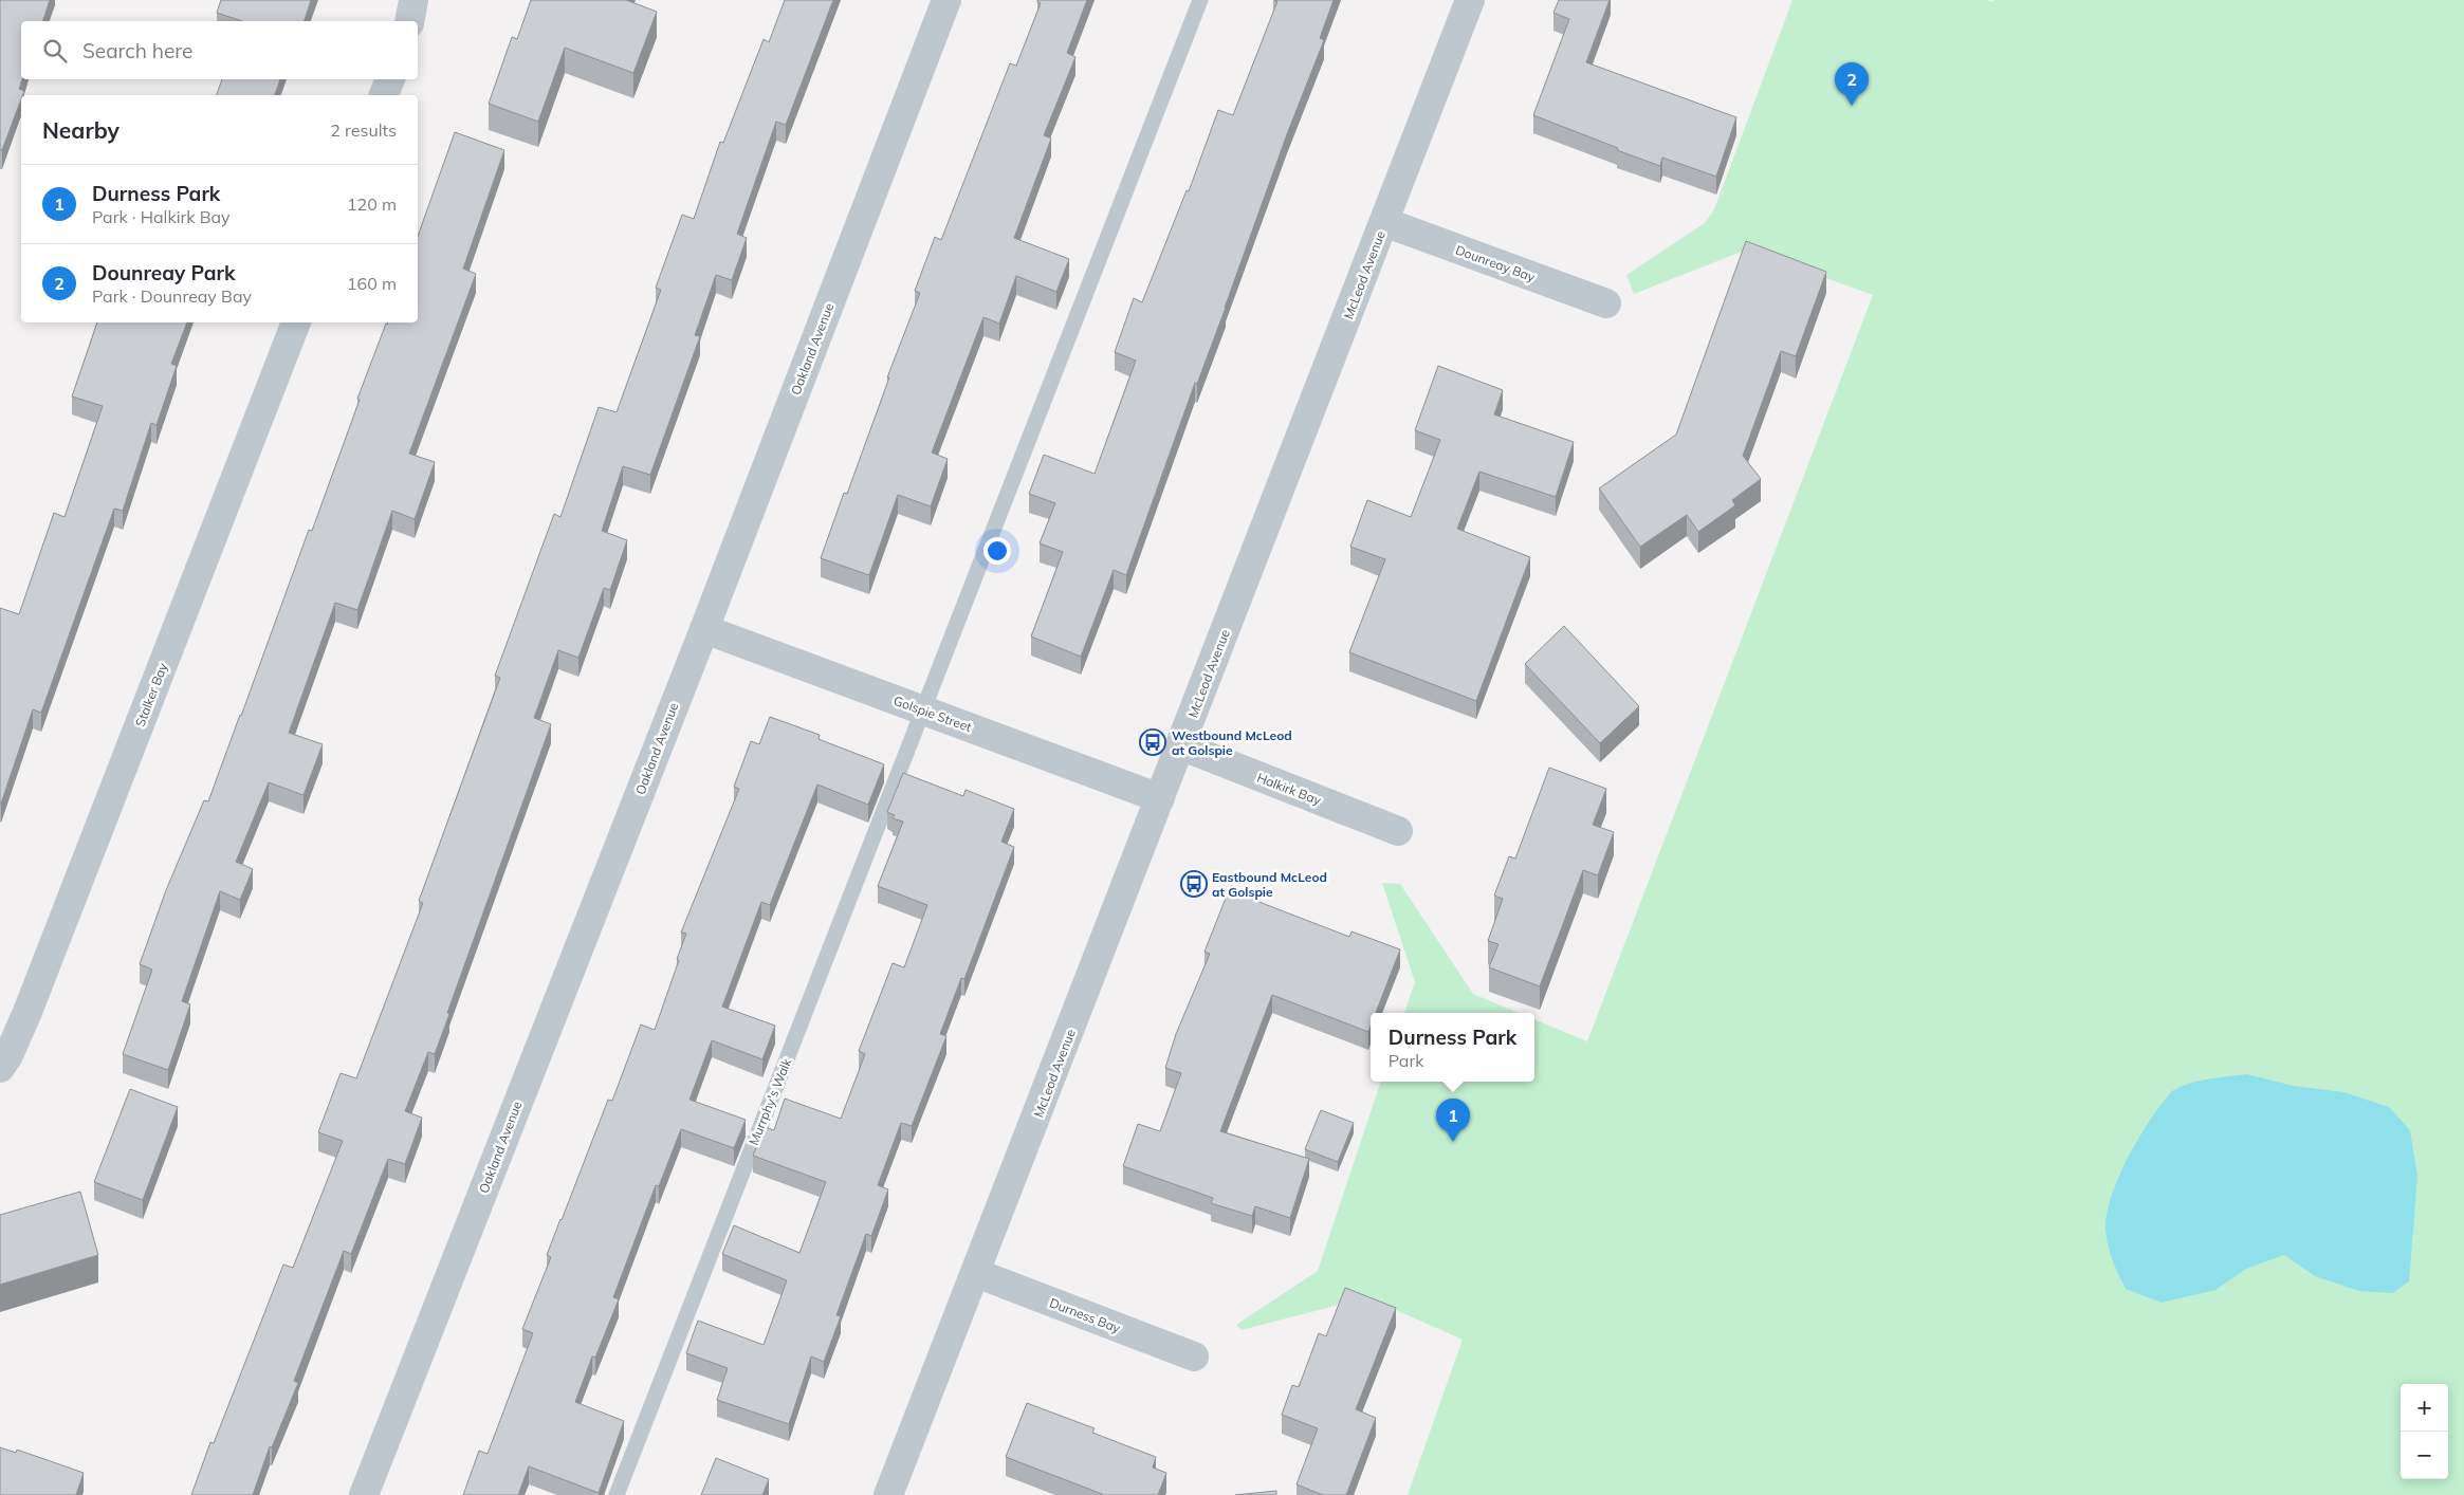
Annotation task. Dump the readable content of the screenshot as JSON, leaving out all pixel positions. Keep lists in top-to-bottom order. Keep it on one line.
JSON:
{"streets":{"street":["Dounreay Bay","McLeod Avenue","Oakland Avenue","Stalker Bay","Golspie Street","Halkirk Bay","Durness Bay"],"lane":["Murrphy's Walk"]},"crossings":[["Dounreay Bay","McLeod Avenue"],["McLeod Avenue","Golspie Street"],["McLeod Avenue","Halkirk Bay"],["McLeod Avenue","Durness Bay"],["Oakland Avenue","Golspie Street"],["Golspie Street","Murrphy's Walk"]],"places":{"bus stop":["Westbound McLeod at Golspie","Eastbound McLeod at Golspie"]},"page":{"search":"Search here","pins":["2","1"],"heading":["Nearby","2 results"],"list":[{"mark":"1","name":"Durness Park","note":"Park · Halkirk Bay","value":"120 m"},{"mark":"2","name":"Dounreay Park","note":"Park · Dounreay Bay","value":"160 m"}],"popup":["Durness Park","Park"],"map_buttons":["+","−"]}}
